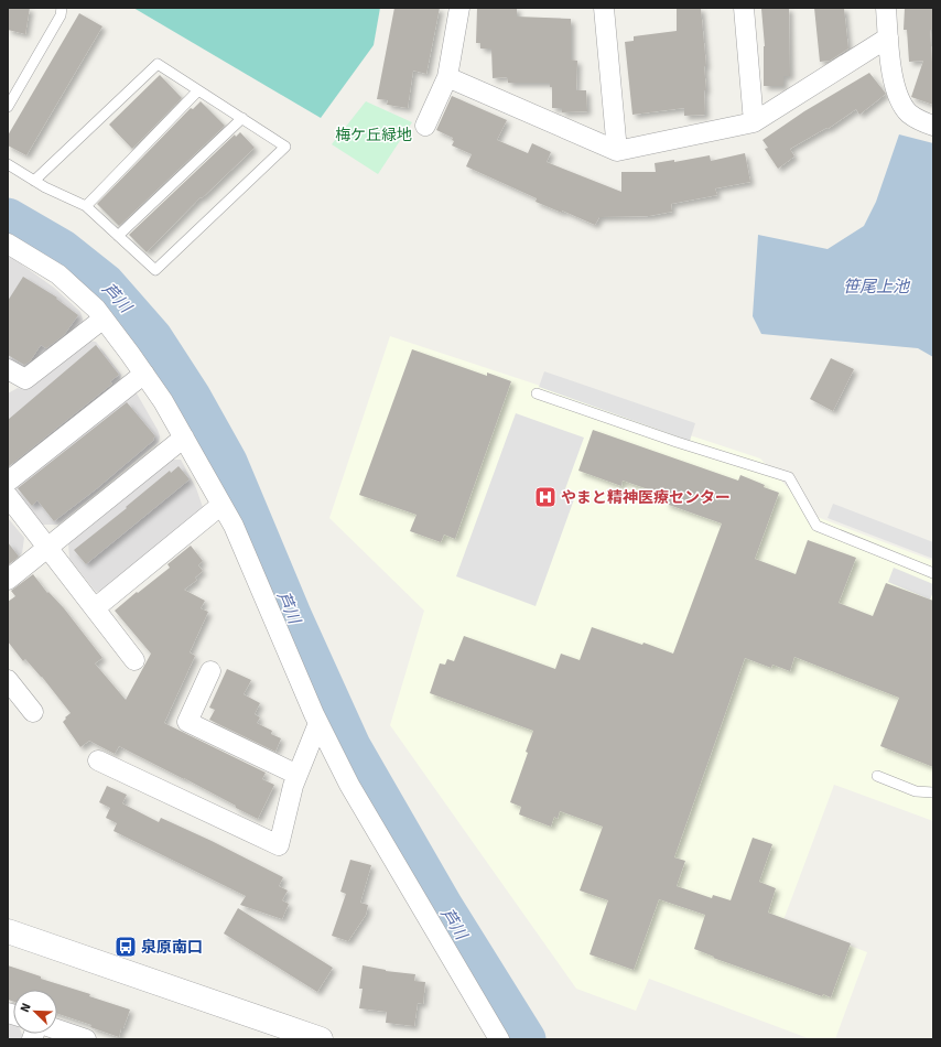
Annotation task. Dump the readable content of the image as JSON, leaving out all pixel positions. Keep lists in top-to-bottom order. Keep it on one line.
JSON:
{"water":["笹尾上池","芦川"],"parks":["梅ケ丘緑地"],"places":{"hospital":["やまと精神医療センター"],"bus stop":["泉原南口"]},"north":"top left"}
